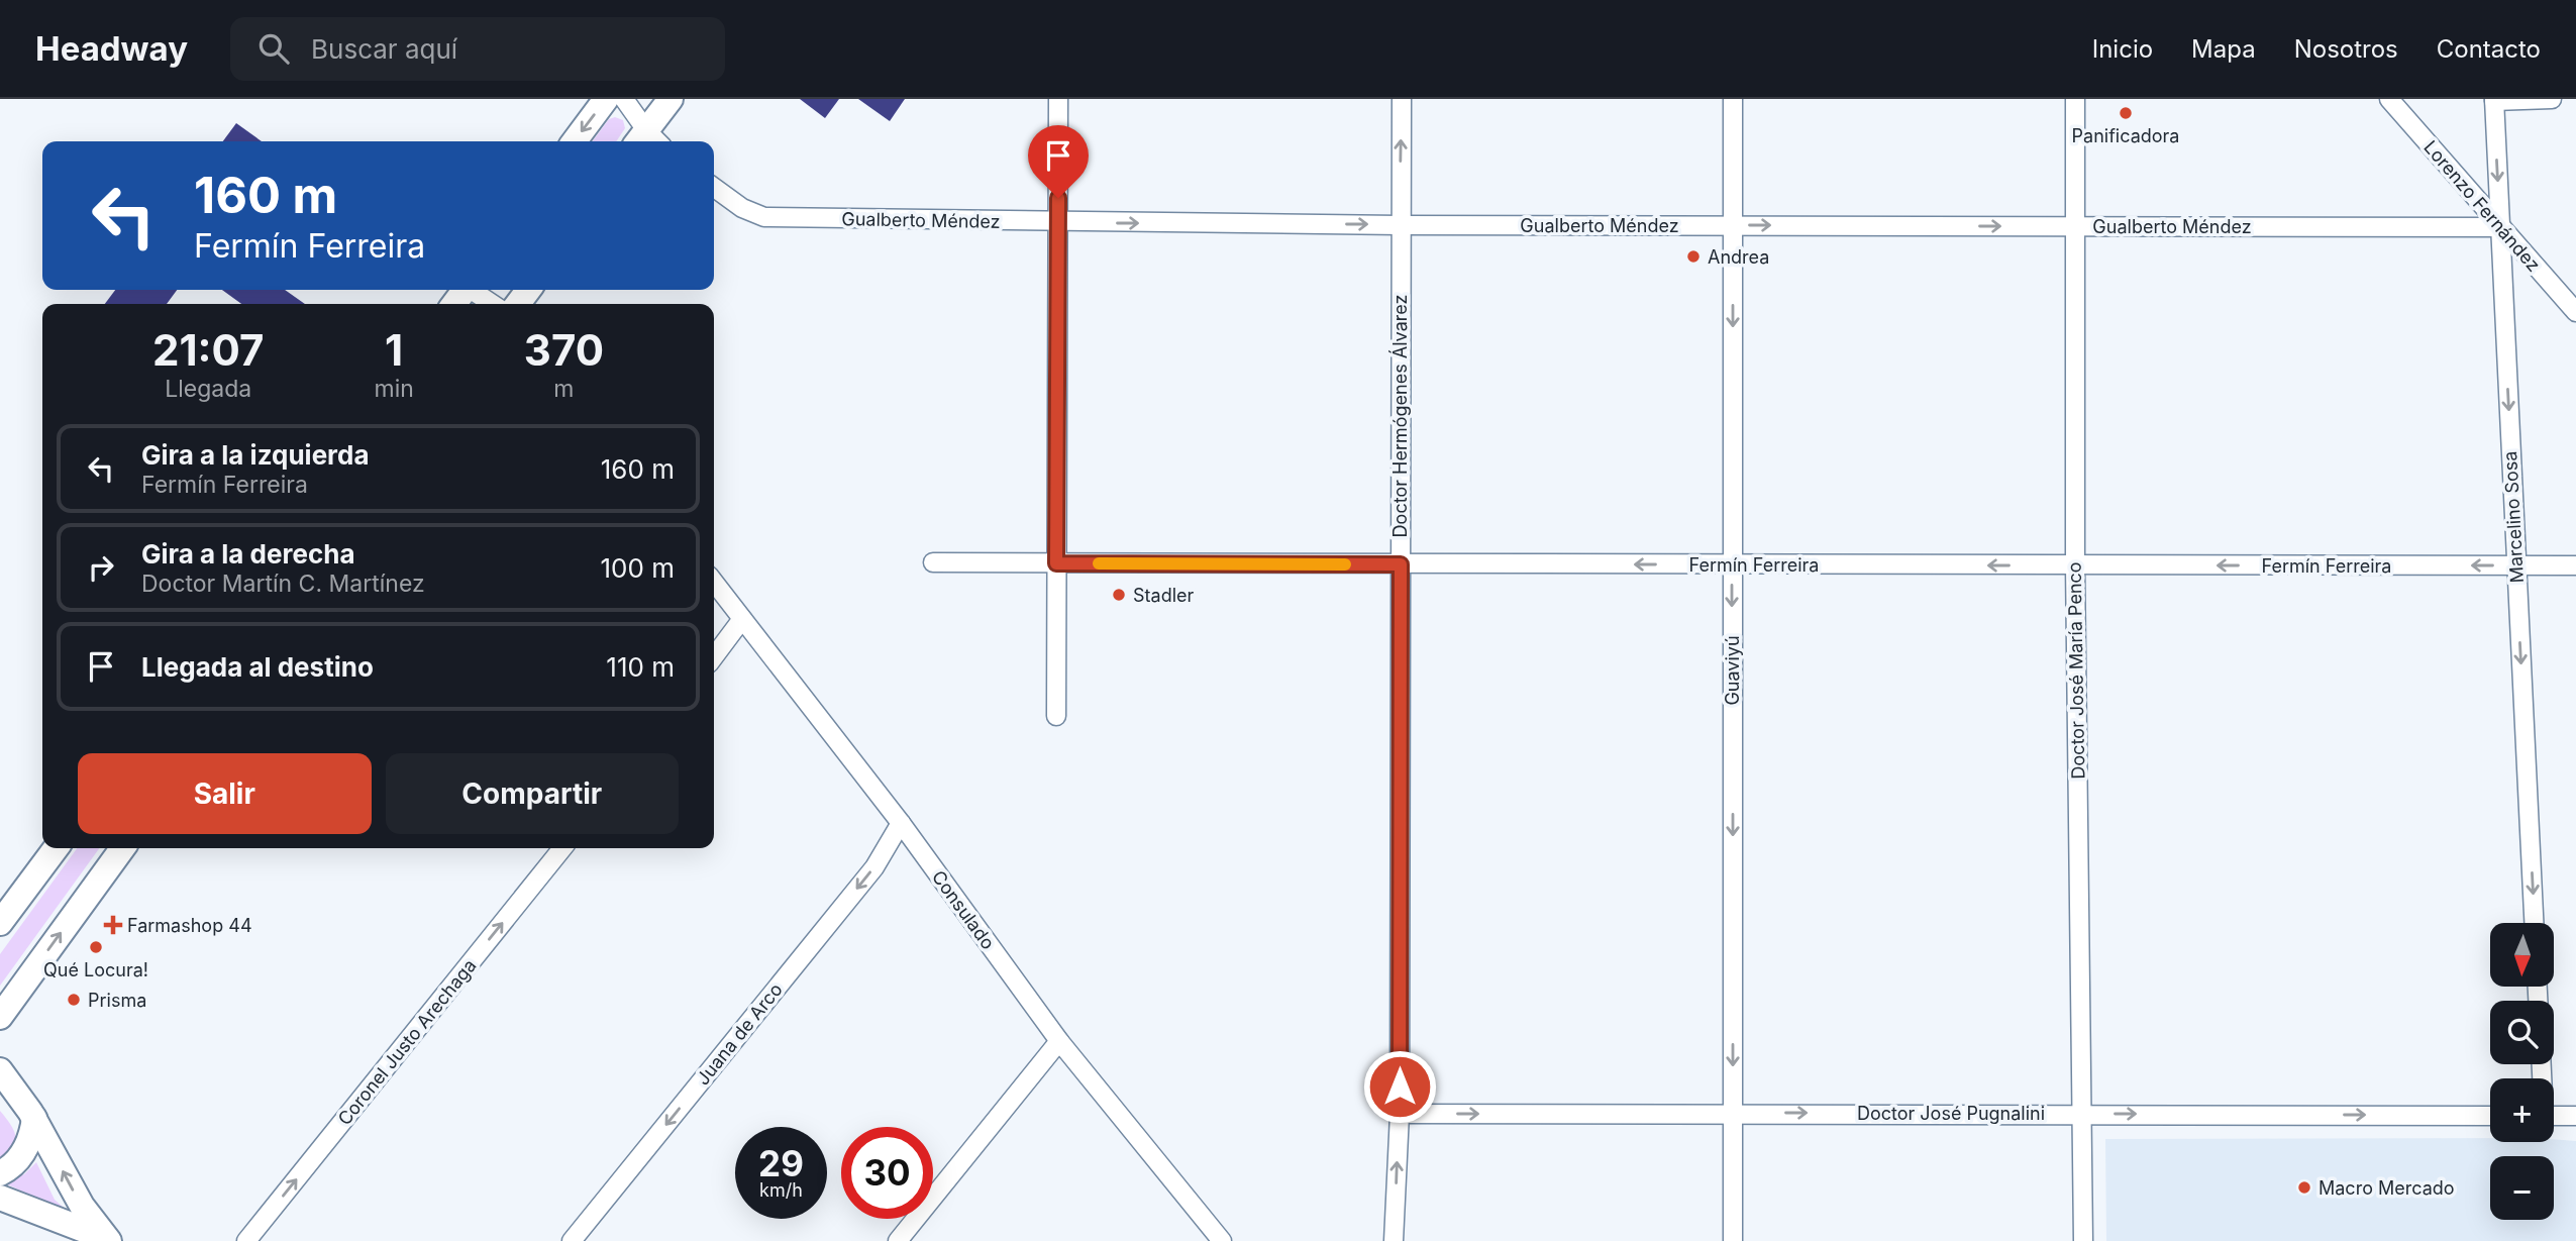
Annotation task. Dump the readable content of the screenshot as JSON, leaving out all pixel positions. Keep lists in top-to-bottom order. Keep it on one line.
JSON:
{"streets":{"street":["Lorenzo Fernández","Gualberto Méndez","Doctor Hermógenes Álvarez","Marcelino Sosa","Fermín Ferreira","Guaviyú","Doctor José María Penco","Consulado","Juana de Arco","Coronel Justo Arechaga","Doctor José Pugnalini"]},"crossings":[["Lorenzo Fernández","Gualberto Méndez"],["Lorenzo Fernández","Marcelino Sosa"],["Gualberto Méndez","Doctor Hermógenes Álvarez"],["Gualberto Méndez","Marcelino Sosa"],["Gualberto Méndez","Guaviyú"],["Gualberto Méndez","Doctor José María Penco"],["Doctor Hermógenes Álvarez","Fermín Ferreira"],["Doctor Hermógenes Álvarez","Doctor José Pugnalini"],["Marcelino Sosa","Fermín Ferreira"],["Fermín Ferreira","Guaviyú"],["Fermín Ferreira","Doctor José María Penco"],["Guaviyú","Doctor José Pugnalini"],["Doctor José María Penco","Doctor José Pugnalini"],["Consulado","Juana de Arco"]],"one_way":["Gualberto Méndez","Marcelino Sosa","Fermín Ferreira","Guaviyú","Juana de Arco","Coronel Justo Arechaga","Doctor José Pugnalini"],"places":{"other":["Panificadora","Andrea","Stadler","Qué Locura!","Prisma","Macro Mercado"],"health":["Farmashop 44"]},"north":"bottom","page":{"header":"Headway","search":"Buscar aquí","nav":["Inicio","Mapa","Nosotros","Contacto"],"turn":["160 m","Fermín Ferreira"],"eta":["21:07","Llegada","1","min","370","m"],"list":[{"name":"Gira a la izquierda","note":"Fermín Ferreira","value":"160 m"},{"name":"Gira a la derecha","note":"Doctor Martín C. Martínez","value":"100 m"},{"name":"Llegada al destino","value":"110 m"}],"buttons":["Salir","Compartir"],"map_buttons":["+","−"],"speed":"29 km/h","limit":"30"}}
